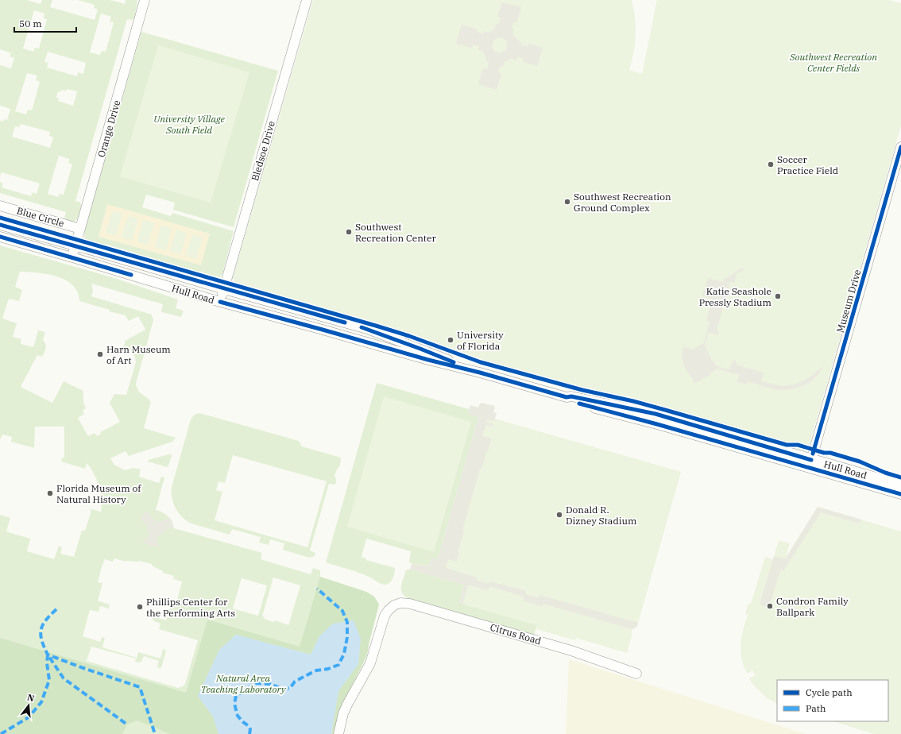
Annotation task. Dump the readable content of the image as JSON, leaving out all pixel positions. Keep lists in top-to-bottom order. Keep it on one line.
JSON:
{"streets":{"street":["Orange Drive","Bledsoe Drive","Blue Circle","Hull Road","Museum Drive","Citrus Road"]},"crossings":[["Orange Drive","Blue Circle"],["Orange Drive","Hull Road"],["Bledsoe Drive","Hull Road"],["Hull Road","Museum Drive"]],"parks":["Southwest Recreation Center Fields","University Village South Field","Natural Area Teaching Laboratory"],"places":["Soccer Practice Field","Southwest Recreation Ground Complex","Southwest Recreation Center","Katie Seashole Pressly Stadium","University of Florida","Harn Museum of Art","Florida Museum of Natural History","Donald R. Dizney Stadium","Condron Family Ballpark","Phillips Center for the Performing Arts"],"legend":["Cycle path","Path"],"scale_bar":"50 m","north":"top"}
